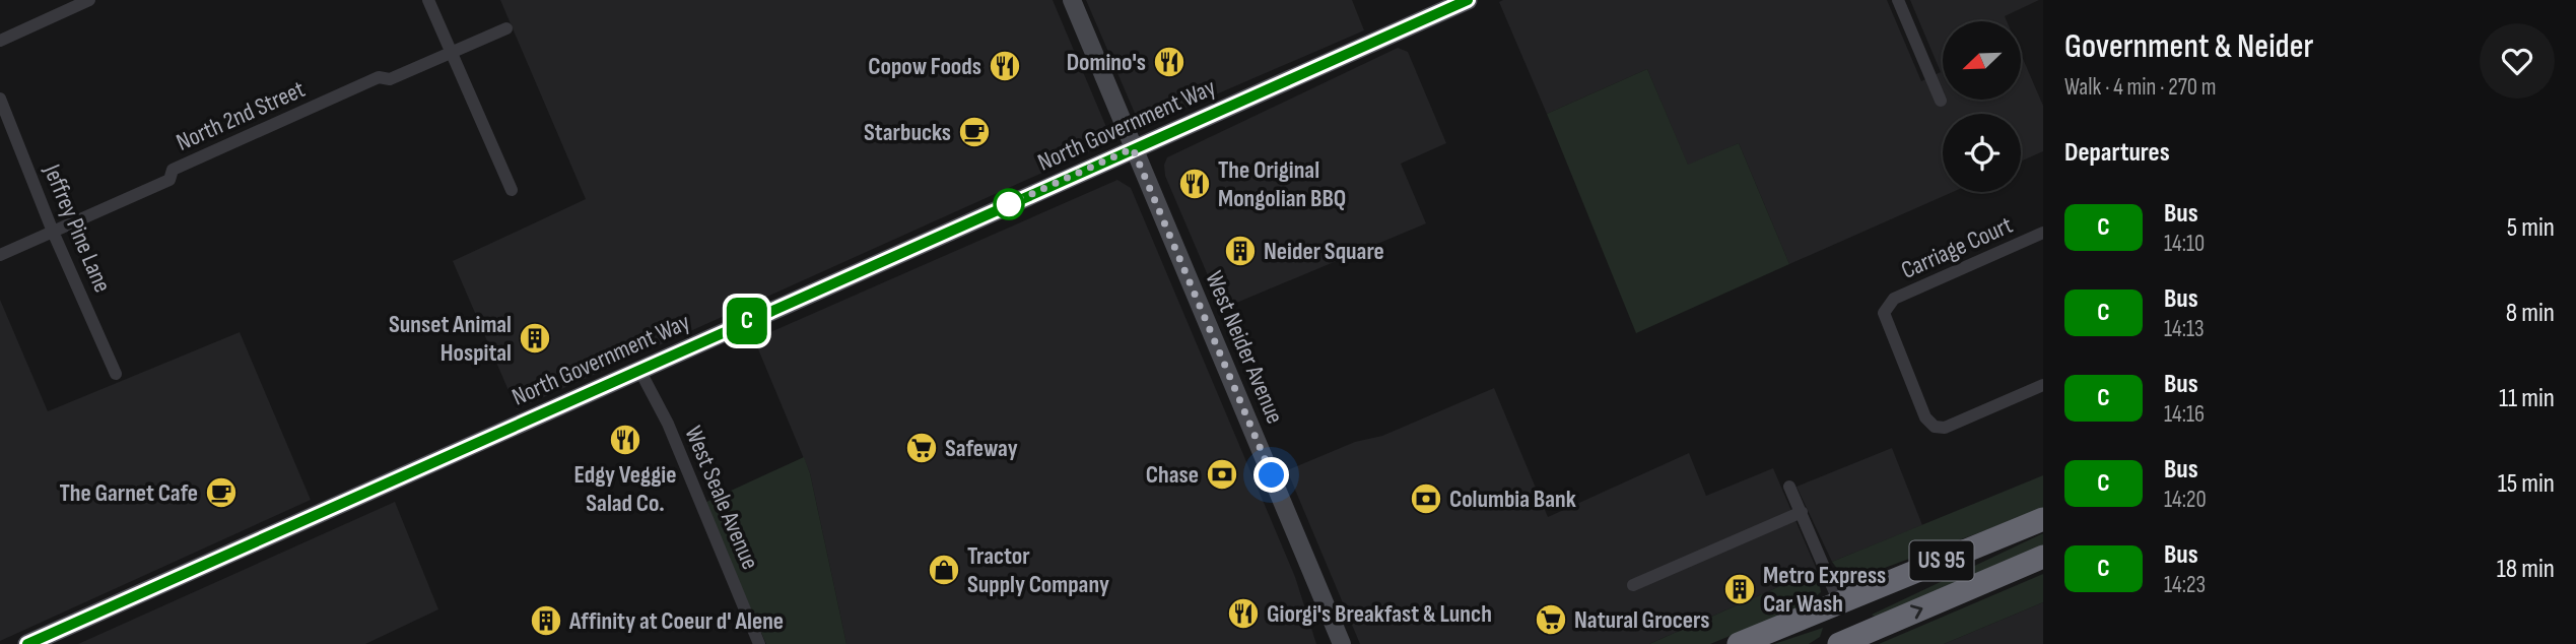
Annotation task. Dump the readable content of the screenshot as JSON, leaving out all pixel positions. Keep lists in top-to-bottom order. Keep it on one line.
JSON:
{"streets":{"highway":["US 95"],"main road":["North Government Way","West Neider Avenue"],"street":["North 2nd Street","Jeffrey Pine Lane","Carriage Court","West Seale Avenue"]},"crossings":[["North 2nd Street","Jeffrey Pine Lane"],["North Government Way","West Neider Avenue"],["North Government Way","West Seale Avenue"]],"places":{"restaurant":["Domino's","Copow Foods","The Original Mongolian BBQ","Edgy Veggie Salad Co.","Giorgi's Breakfast & Lunch"],"cafe":["Starbucks","The Garnet Cafe"],"building":["Neider Square","Sunset Animal Hospital","Metro Express Car Wash","Affinity at Coeur d' Alene"],"supermarket":["Safeway","Natural Grocers"],"bank":["Chase","Columbia Bank"],"shop":["Tractor Supply Company"]},"lines":["bus line C"],"north":"bottom left","page":{"on_map":"C","heading":[["Government & Neider","Walk · 4 min · 270 m"],"Departures"],"list":[{"mark":"C","name":"Bus","note":"14:10","value":"5 min"},{"mark":"C","name":"Bus","note":"14:13","value":"8 min"},{"mark":"C","name":"Bus","note":"14:16","value":"11 min"},{"mark":"C","name":"Bus","note":"14:20","value":"15 min"},{"mark":"C","name":"Bus","note":"14:23","value":"18 min"}]}}
